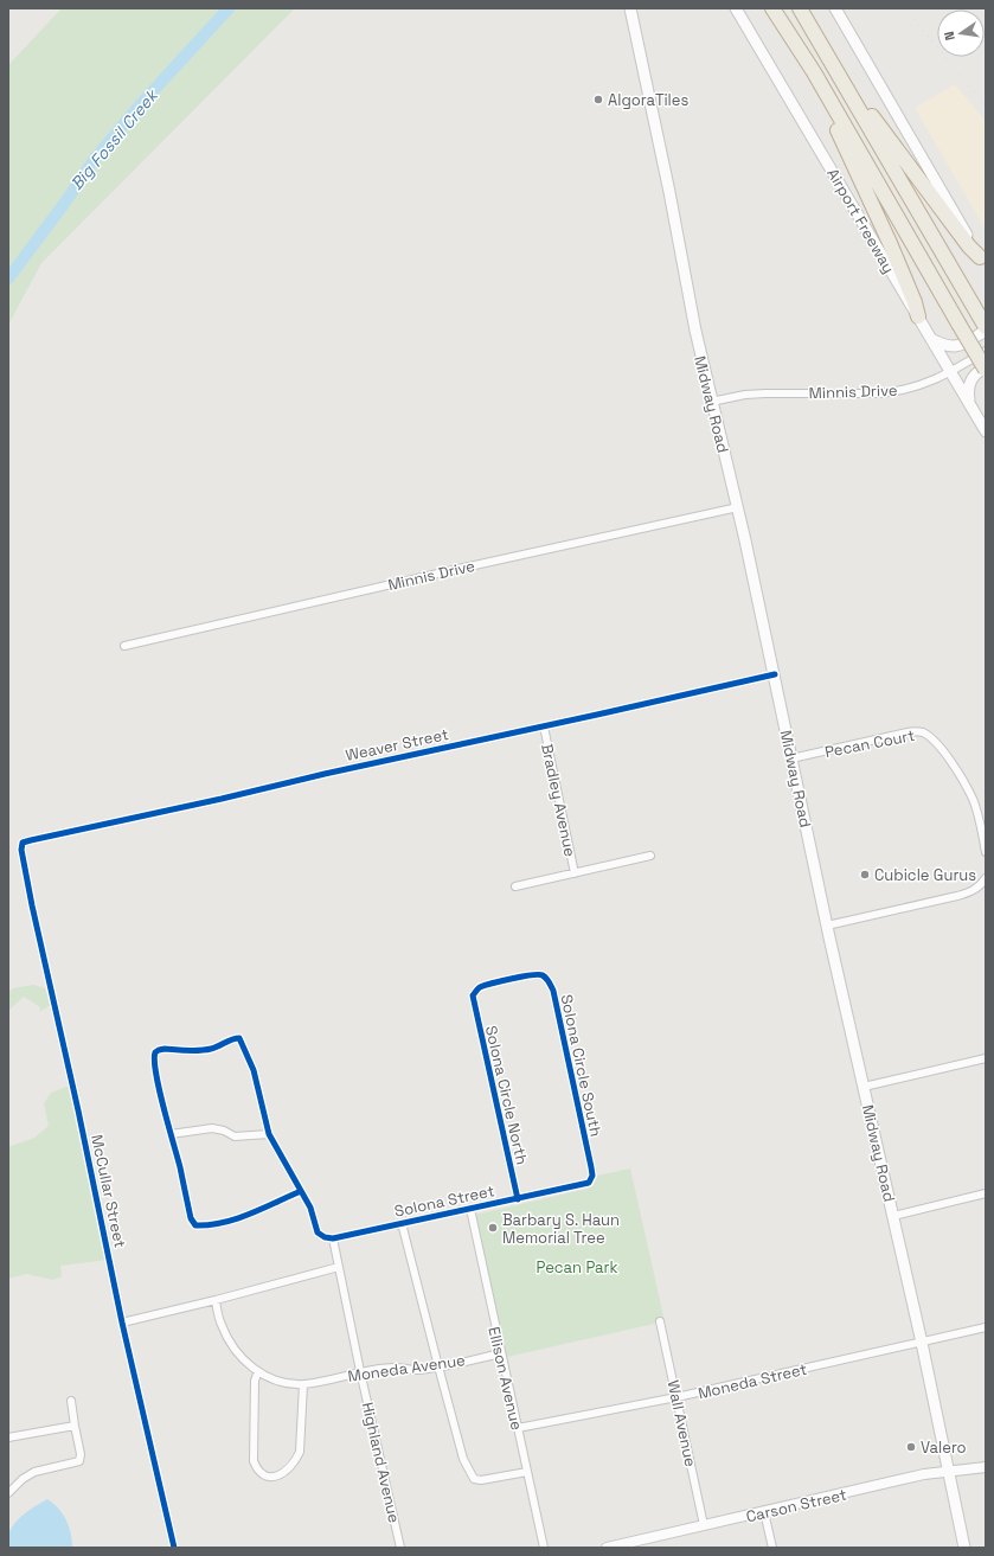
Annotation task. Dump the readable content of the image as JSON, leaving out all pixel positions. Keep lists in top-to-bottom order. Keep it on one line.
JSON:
{"streets":{"highway":["Airport Freeway"],"main road":["Midway Road"],"street":["Minnis Drive","Pecan Court","Weaver Street","Bradley Avenue","Solona Circle South","Solona Circle North","McCullar Street","Solona Street","Moneda Avenue","Ellison Avenue","Moneda Street","Wall Avenue","Highland Avenue","Carson Street"]},"crossings":[["Airport Freeway","Minnis Drive"],["Minnis Drive","Midway Road"],["Midway Road","Pecan Court"],["Midway Road","Weaver Street"],["Midway Road","Moneda Street"],["Midway Road","Carson Street"],["Weaver Street","Bradley Avenue"],["Weaver Street","McCullar Street"],["Solona Circle South","Solona Circle North"],["Solona Circle South","Solona Street"],["Solona Circle North","Solona Street"],["Solona Street","Ellison Avenue"],["Solona Street","Highland Avenue"],["Moneda Avenue","Ellison Avenue"],["Moneda Avenue","Highland Avenue"],["Ellison Avenue","Moneda Street"],["Moneda Street","Wall Avenue"],["Wall Avenue","Carson Street"]],"water":["Big Fossil Creek"],"parks":["Pecan Park"],"places":["AlgoraTiles","Cubicle Gurus","Barbary S. Haun Memorial Tree","Valero"],"north":"left"}
